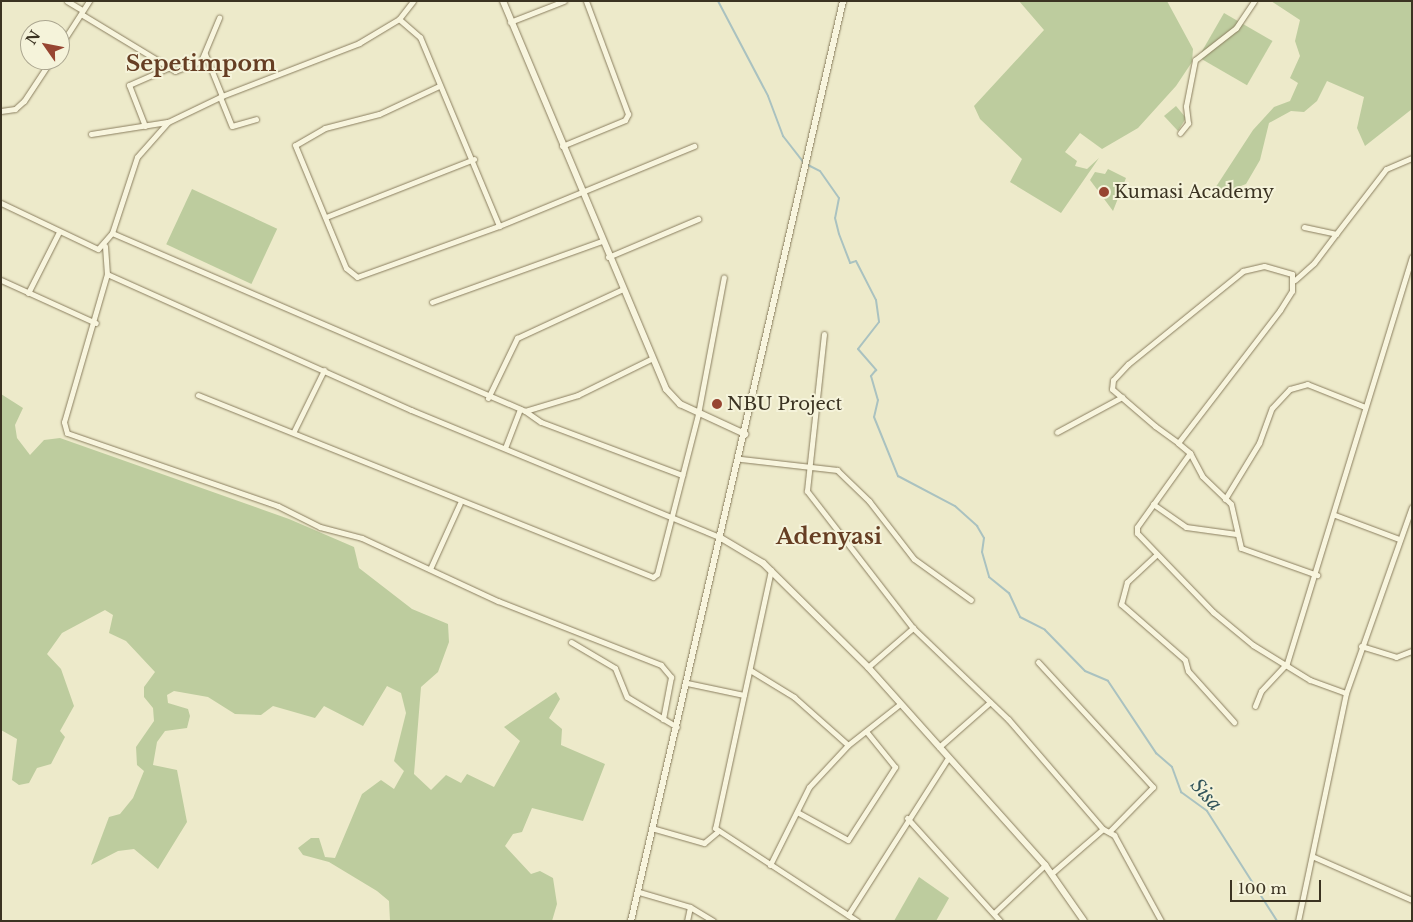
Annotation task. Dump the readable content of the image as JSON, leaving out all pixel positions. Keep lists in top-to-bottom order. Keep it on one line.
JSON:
{"districts":["Sepetimpom","Adenyasi"],"water":["Sisa"],"places":["Kumasi Academy","NBU Project"],"scale_bar":"100 m","north":"top left"}
